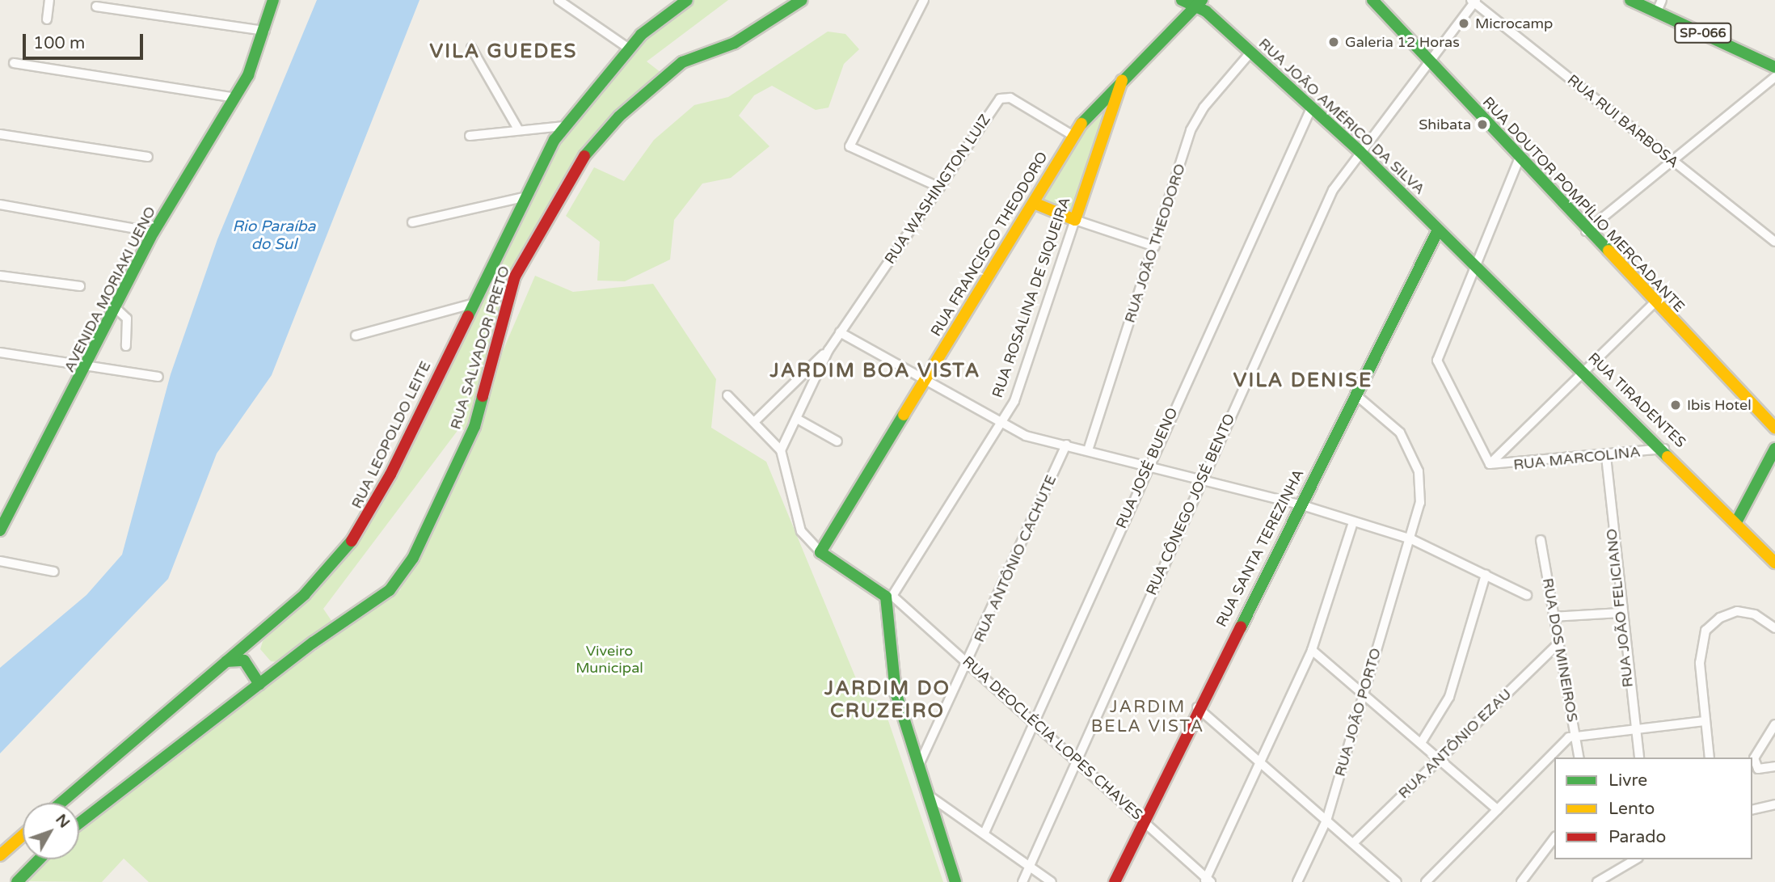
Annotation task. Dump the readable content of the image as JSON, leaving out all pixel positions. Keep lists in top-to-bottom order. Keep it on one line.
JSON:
{"streets":{"main road":["SP-066","RUA JOÃO AMÉRICO DA SILVA","RUA DOUTOR POMPÍLIO MERCADANTE","RUA FRANCISCO THEODORO","AVENIDA MORIAKI UENO","RUA ROSALINA DE SIQUEIRA","RUA SALVADOR PRETO","RUA TIRADENTES","RUA LEOPOLDO LEITE","RUA SANTA TEREZINHA"],"street":["RUA RUI BARBOSA","RUA WASHINGTON LUIZ","RUA JOÃO THEODORO","RUA MARCOLINA","RUA JOSÉ BUENO","RUA CÔNEGO JOSÉ BENTO","RUA ANTÔNIO CACHUTE","RUA JOÃO FELICIANO","RUA DOS MINEIROS","RUA JOÃO PORTO","RUA DEOCLÉCIA LOPES CHAVES","RUA ANTÔNIO EZAU"]},"crossings":[["RUA JOÃO AMÉRICO DA SILVA","RUA JOÃO THEODORO"],["RUA JOÃO AMÉRICO DA SILVA","RUA FRANCISCO THEODORO"],["RUA JOÃO AMÉRICO DA SILVA","RUA TIRADENTES"],["RUA JOÃO AMÉRICO DA SILVA","RUA JOSÉ BUENO"],["RUA JOÃO AMÉRICO DA SILVA","RUA CÔNEGO JOSÉ BENTO"],["RUA JOÃO AMÉRICO DA SILVA","RUA SANTA TEREZINHA"],["RUA RUI BARBOSA","RUA CÔNEGO JOSÉ BENTO"],["RUA WASHINGTON LUIZ","RUA FRANCISCO THEODORO"],["RUA DOUTOR POMPÍLIO MERCADANTE","RUA CÔNEGO JOSÉ BENTO"],["RUA FRANCISCO THEODORO","RUA ROSALINA DE SIQUEIRA"],["RUA ROSALINA DE SIQUEIRA","RUA DEOCLÉCIA LOPES CHAVES"],["RUA TIRADENTES","RUA MARCOLINA"],["RUA MARCOLINA","RUA JOÃO FELICIANO"],["RUA JOSÉ BUENO","RUA DEOCLÉCIA LOPES CHAVES"],["RUA CÔNEGO JOSÉ BENTO","RUA DEOCLÉCIA LOPES CHAVES"],["RUA SANTA TEREZINHA","RUA JOÃO PORTO"],["RUA SANTA TEREZINHA","RUA DEOCLÉCIA LOPES CHAVES"],["RUA ANTÔNIO CACHUTE","RUA DEOCLÉCIA LOPES CHAVES"],["RUA DOS MINEIROS","RUA ANTÔNIO EZAU"]],"districts":["VILA GUEDES","JARDIM BOA VISTA","VILA DENISE","JARDIM DO CRUZEIRO","JARDIM BELA VISTA"],"water":["Rio Paraíba do Sul"],"parks":["Viveiro Municipal"],"places":["Microcamp","Galeria 12 Horas","Shibata","Ibis Hotel"],"legend":["Livre","Lento","Parado"],"scale_bar":"100 m","north":"top right"}
